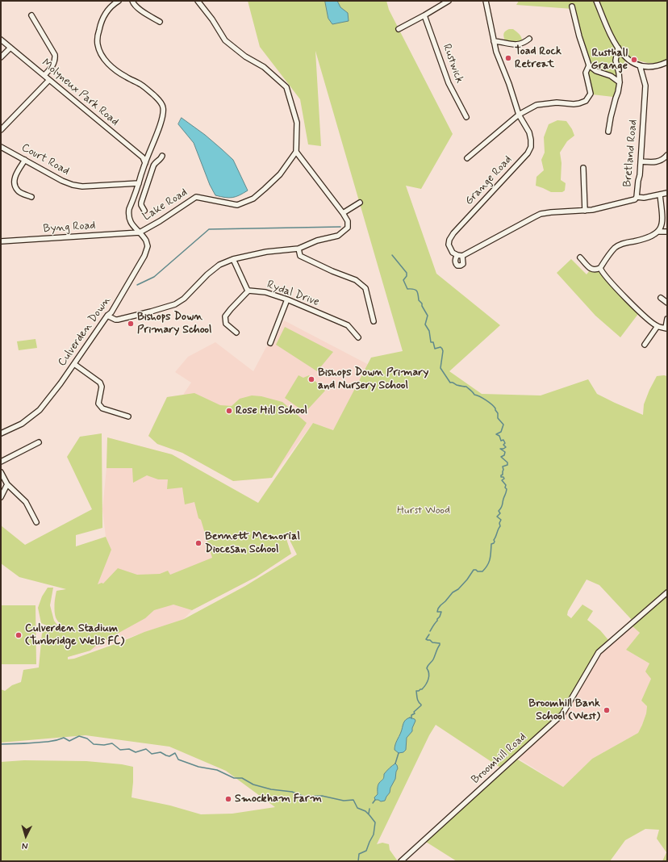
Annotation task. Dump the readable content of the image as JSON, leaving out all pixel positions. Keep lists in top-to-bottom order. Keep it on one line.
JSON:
{"streets":{"street":["Rustwick","Molyneux Park Road","Bretland Road","Court Road","Grange Road","Lake Road","Byng Road","Rydal Drive","Culverden Down","Broomhill Road"]},"crossings":[["Bretland Road","Grange Road"],["Court Road","Culverden Down"],["Lake Road","Byng Road"],["Lake Road","Culverden Down"],["Byng Road","Culverden Down"]],"parks":["Hurst Wood"],"places":["Toad Rock Retreat","Rusthall Grange","Bishops Down Primary School","Bishops Down Primary and Nursery School","Rose Hill School","Bennett Memorial Diocesan School","Culverden Stadium (Tunbridge Wells FC)","Broomhill Bank School (West)","Smockham Farm"],"north":"bottom"}
